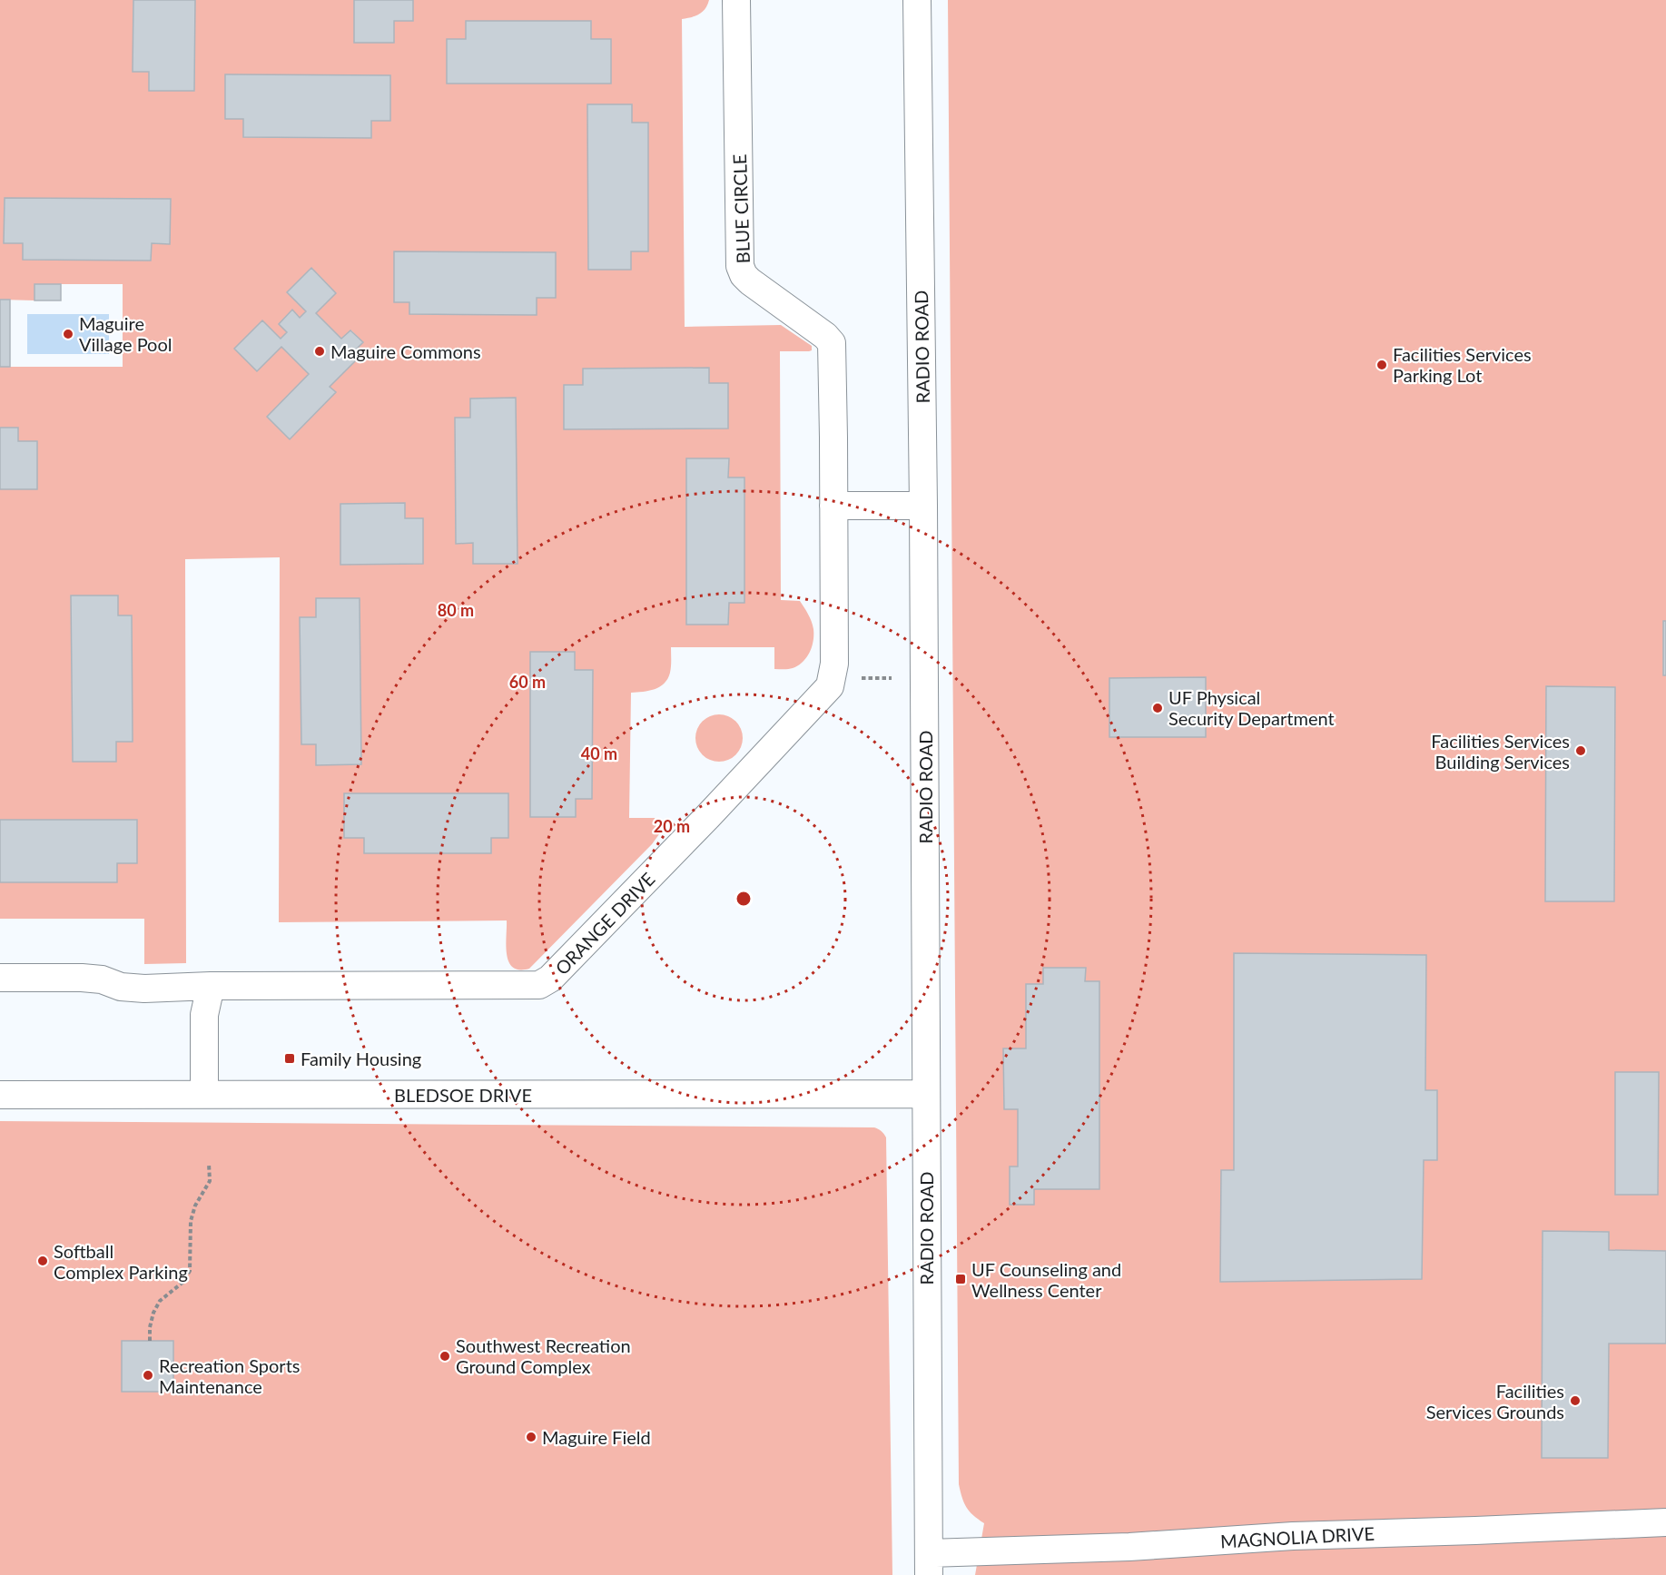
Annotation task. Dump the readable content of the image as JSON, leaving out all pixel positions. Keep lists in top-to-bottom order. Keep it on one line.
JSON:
{"streets":{"street":["BLUE CIRCLE","RADIO ROAD","ORANGE DRIVE","BLEDSOE DRIVE","MAGNOLIA DRIVE"]},"crossings":[["BLUE CIRCLE","ORANGE DRIVE"],["RADIO ROAD","BLEDSOE DRIVE"],["RADIO ROAD","MAGNOLIA DRIVE"]],"places":{"other":["Maguire Village Pool","Maguire Commons","Facilities Services Parking Lot","UF Physical Security Department","Facilities Services Building Services","Softball Complex Parking","Southwest Recreation Ground Complex","Recreation Sports Maintenance","Facilities Services Grounds","Maguire Field"],"transit":["Family Housing","UF Counseling and Wellness Center"]},"rings":["80 m","60 m","40 m","20 m"]}
